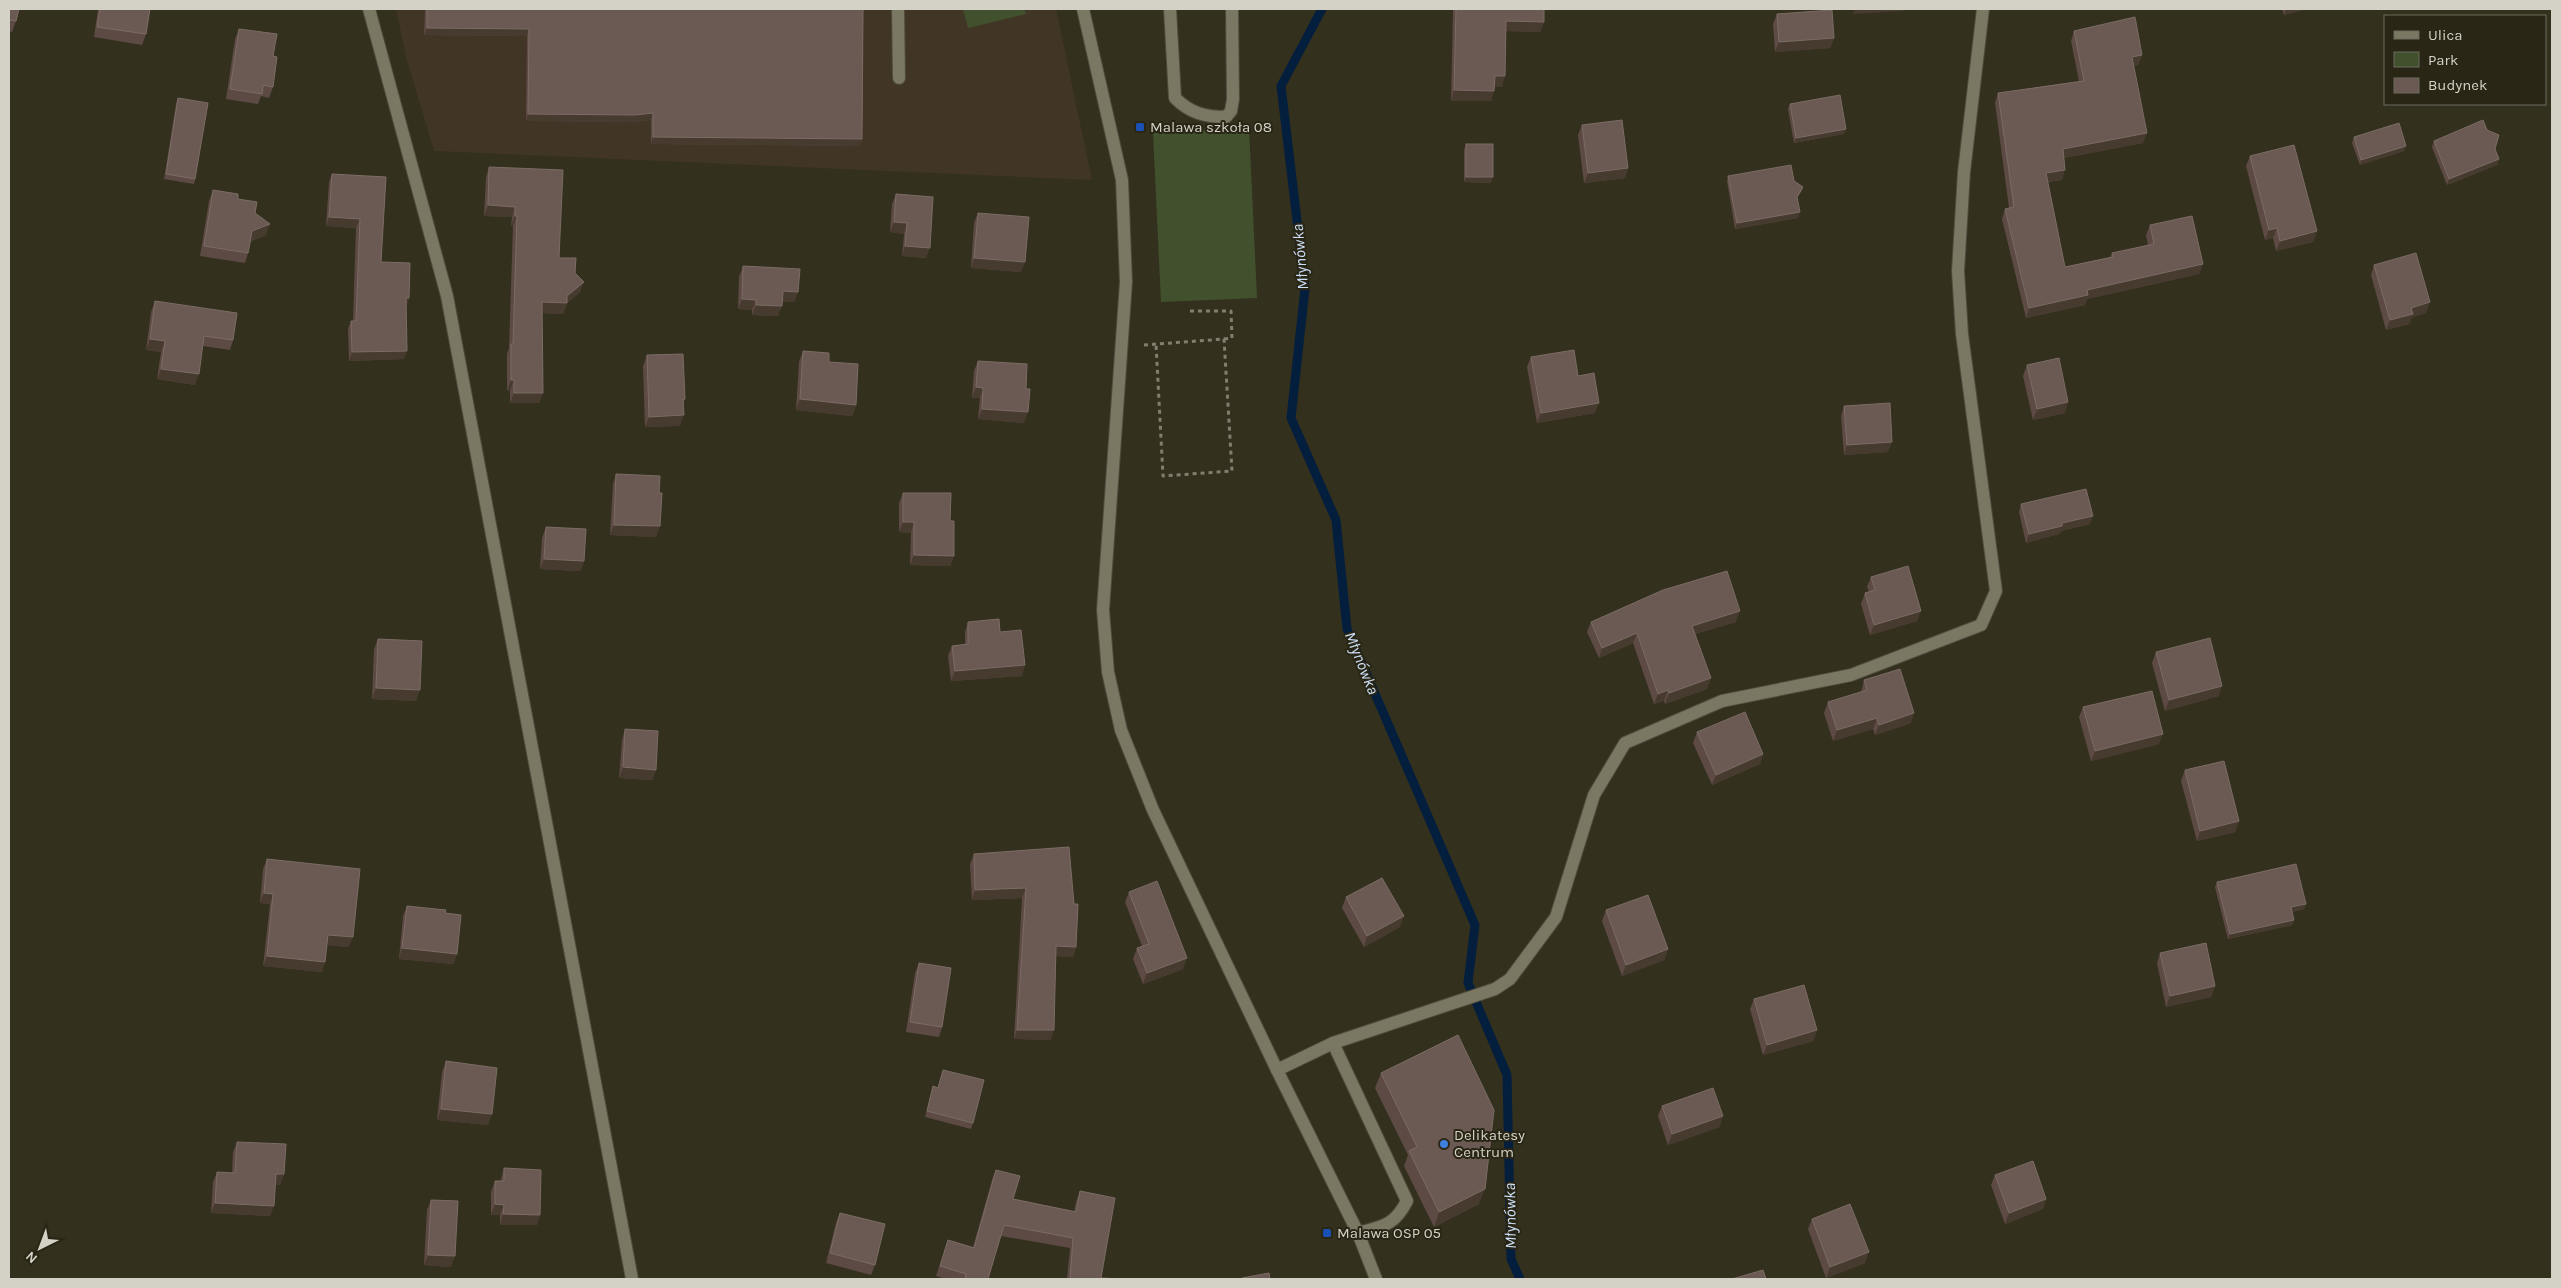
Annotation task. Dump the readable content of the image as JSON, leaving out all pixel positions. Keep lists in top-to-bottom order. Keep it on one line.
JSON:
{"water":["Młynówka"],"places":{"transit":["Malawa szkoła 08","Malawa OSP 05"],"other":["Delikatesy Centrum"]},"legend":["Ulica","Park","Budynek"],"north":"bottom left"}
